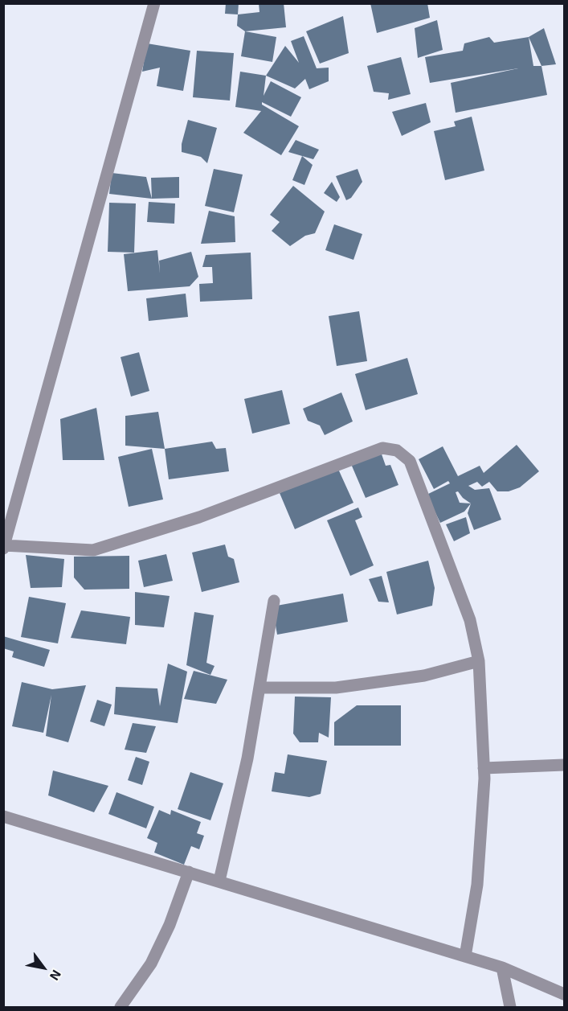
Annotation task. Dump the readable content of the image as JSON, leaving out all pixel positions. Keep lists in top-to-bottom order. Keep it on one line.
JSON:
{"north":"bottom right"}
